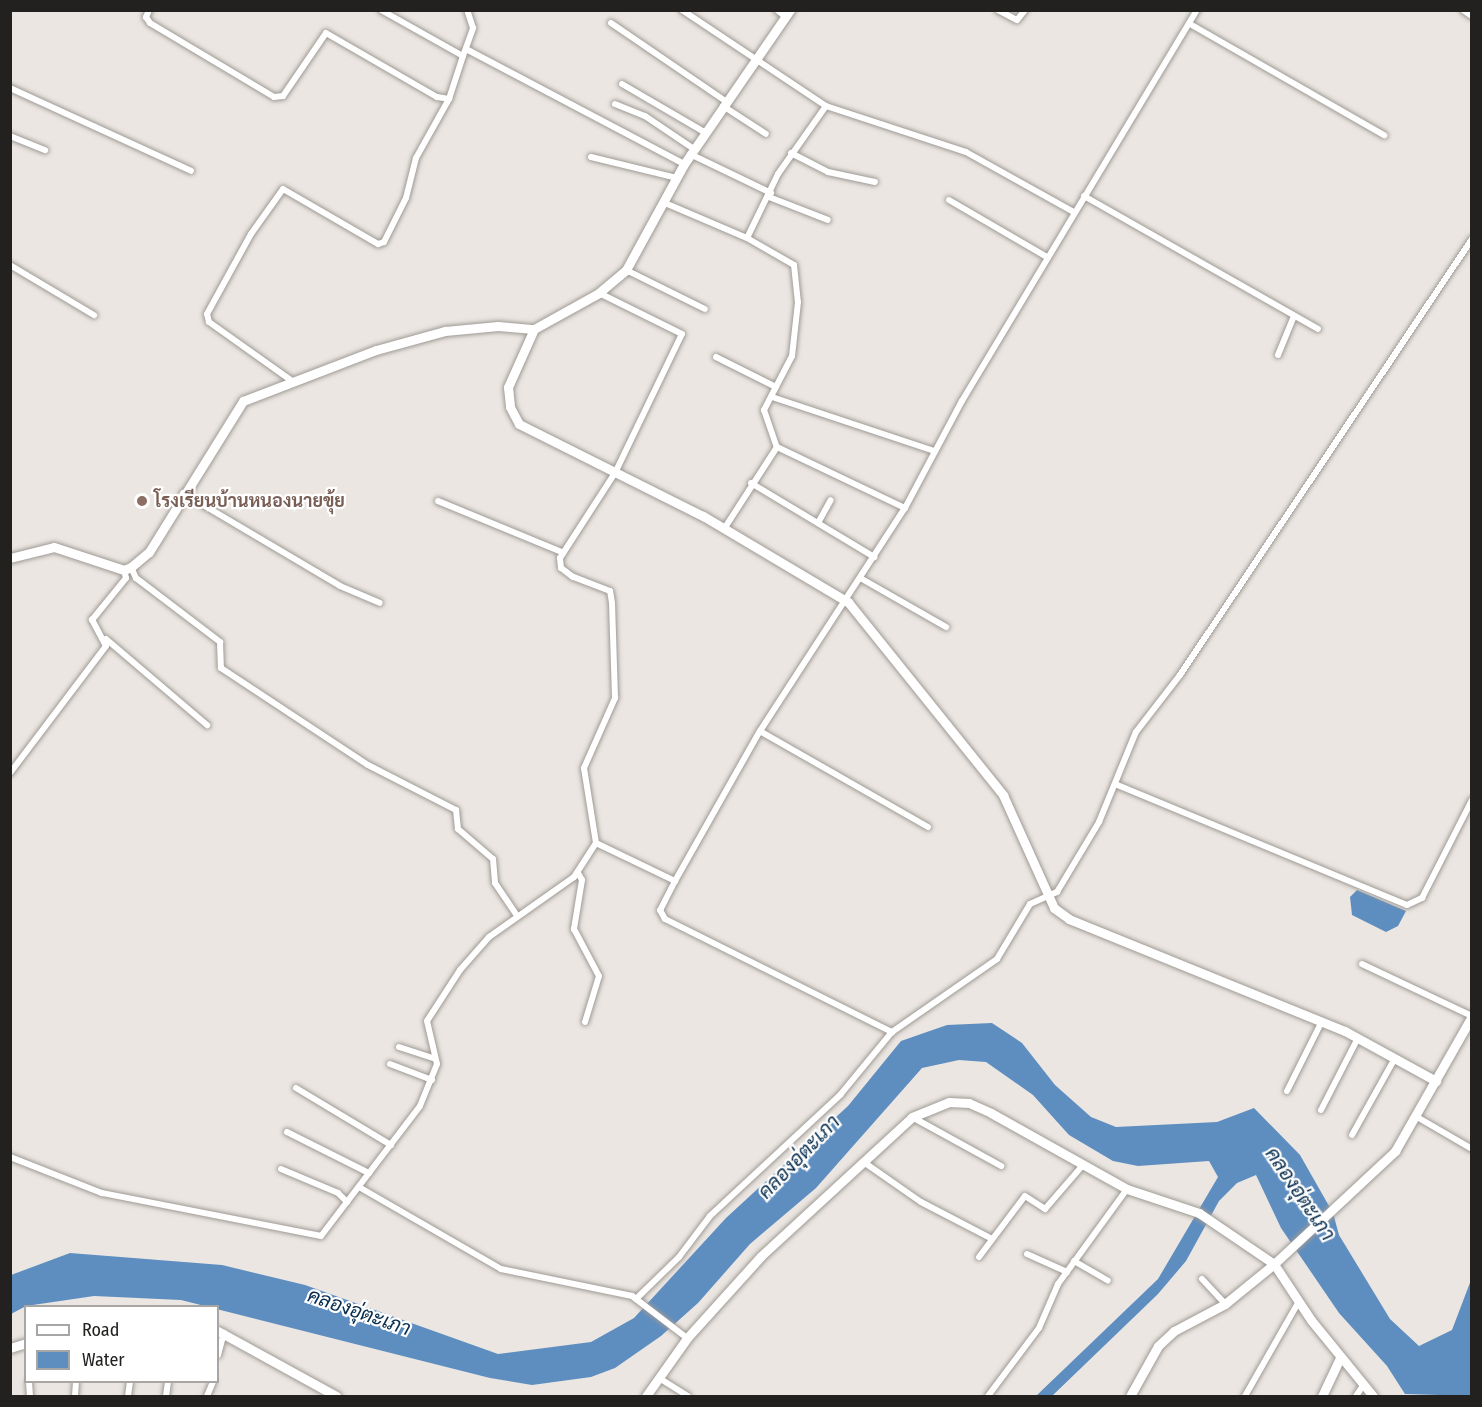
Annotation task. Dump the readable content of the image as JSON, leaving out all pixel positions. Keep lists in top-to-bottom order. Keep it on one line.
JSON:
{"water":["คลองอุ่ตะเภา"],"places":["โรงเรียนบ้านหนองนายขุ้ย"],"legend":["Road","Water"]}
